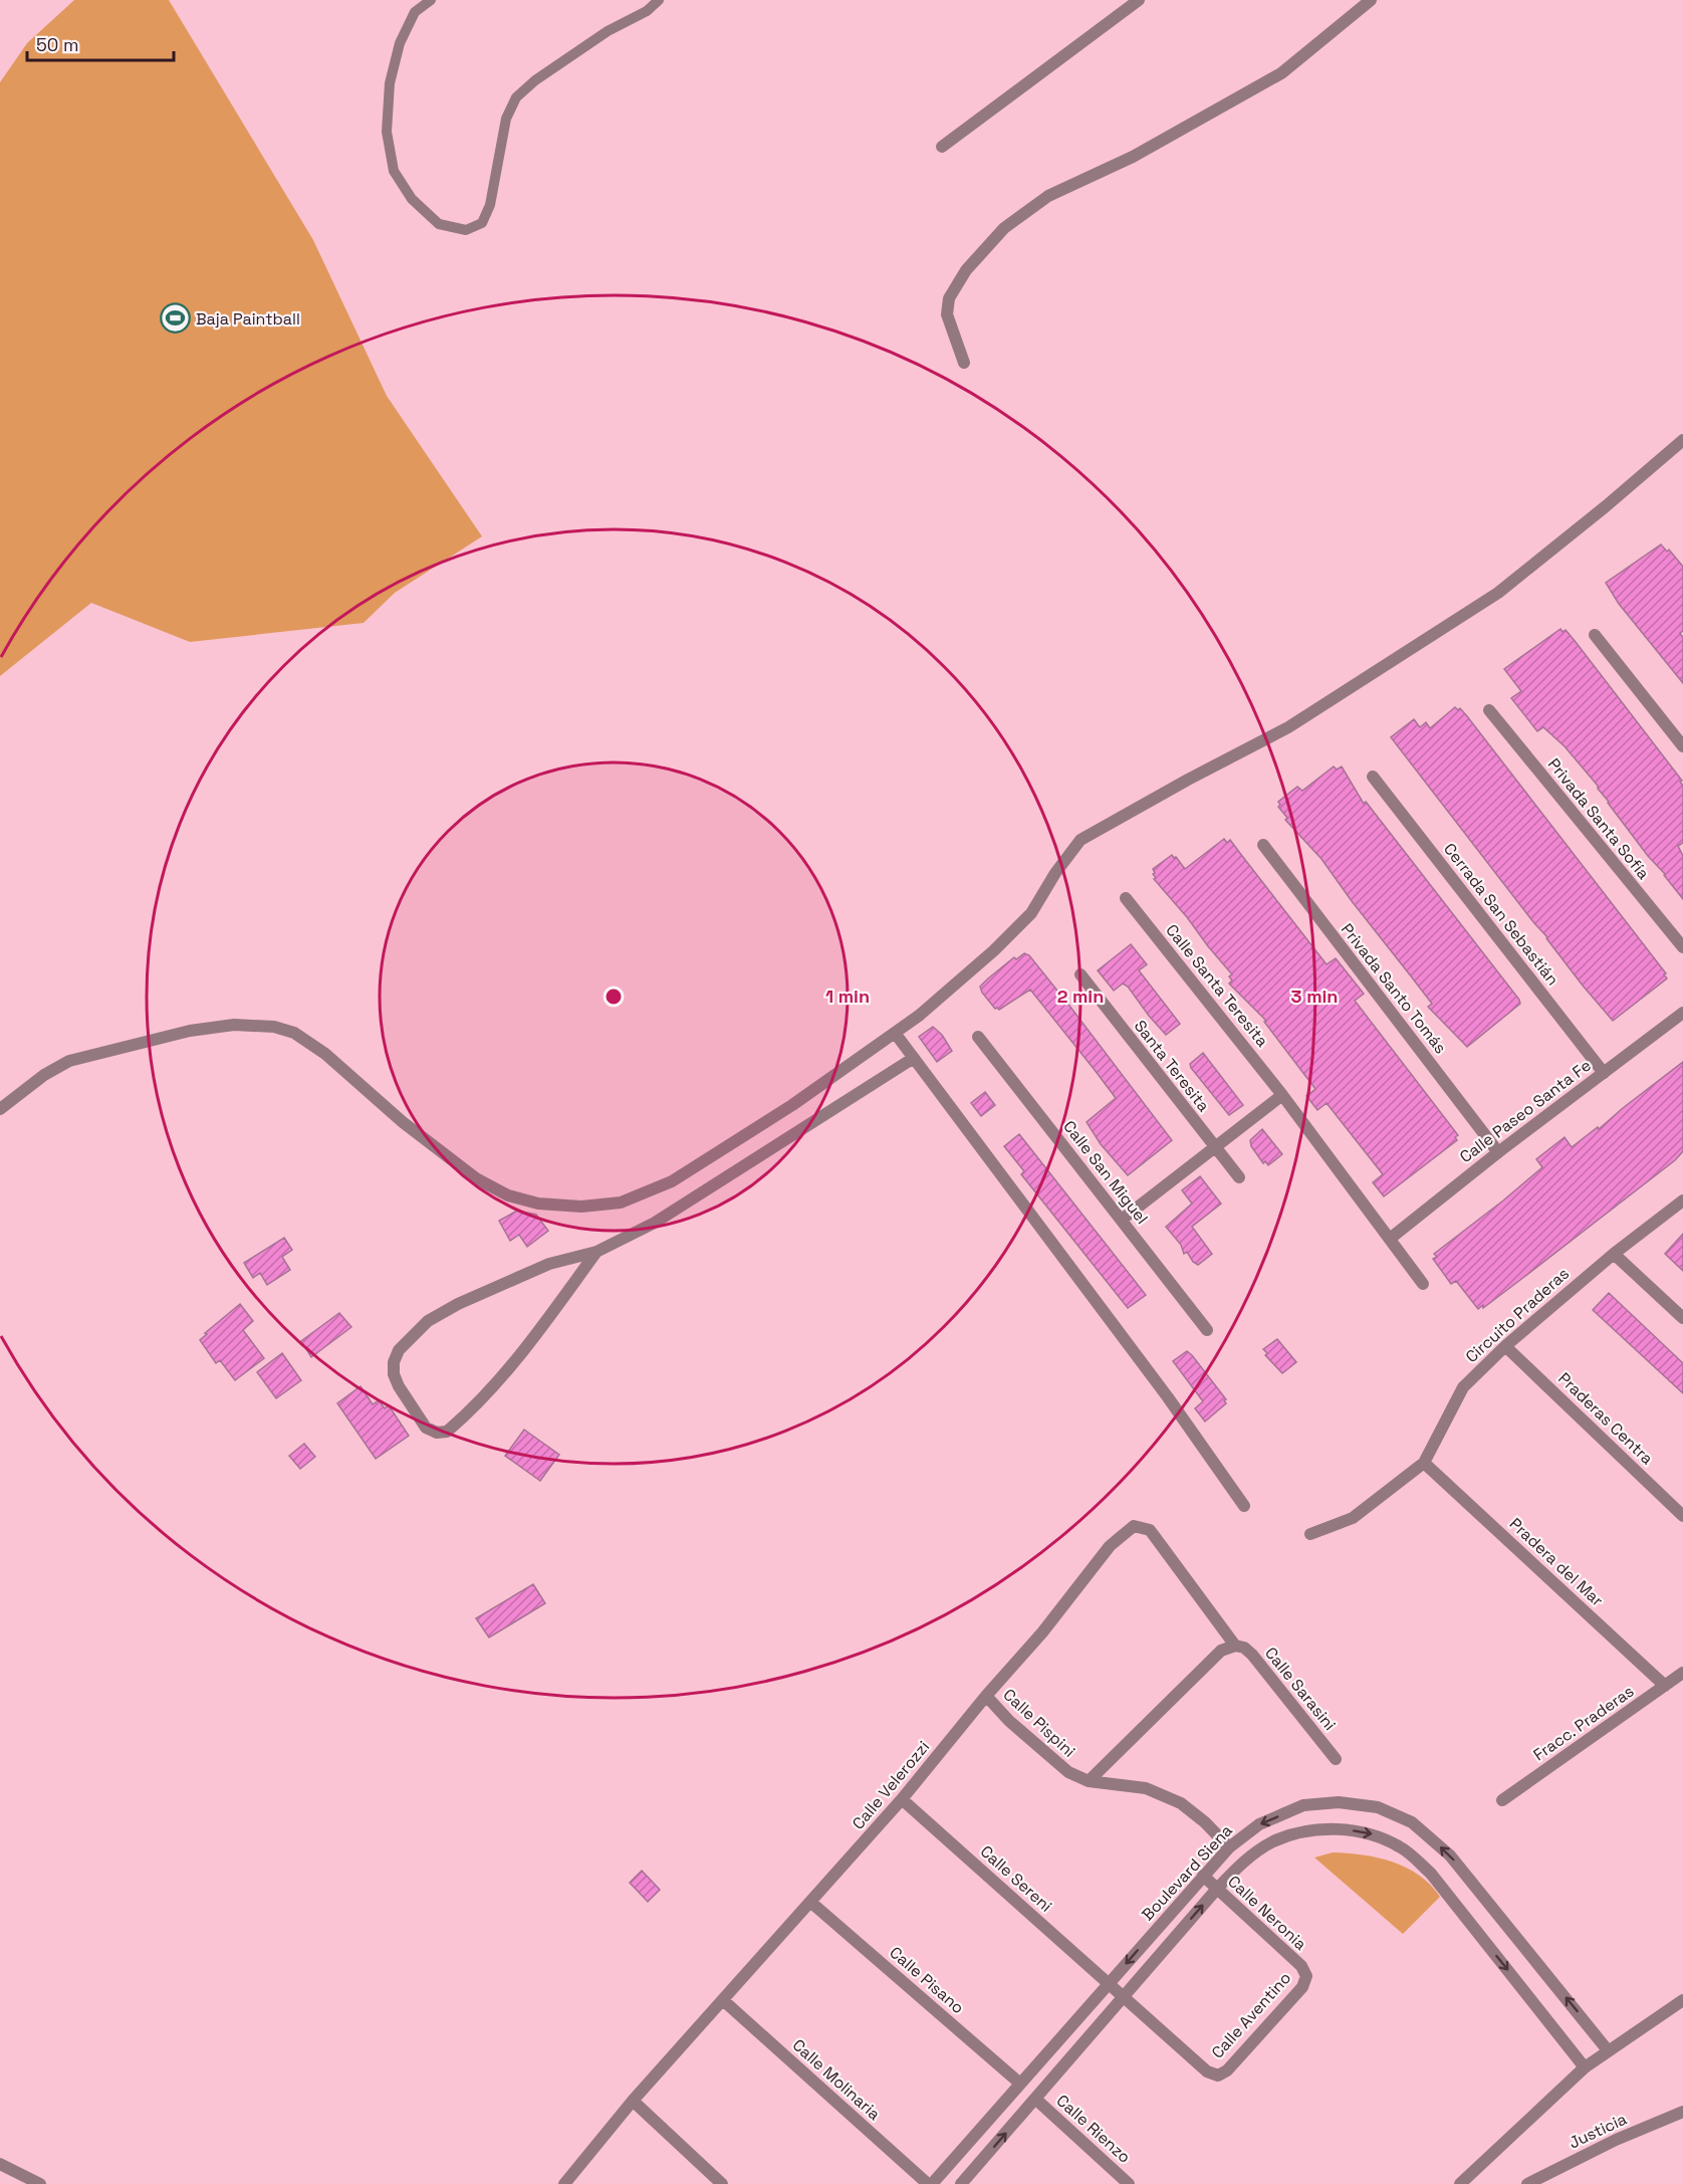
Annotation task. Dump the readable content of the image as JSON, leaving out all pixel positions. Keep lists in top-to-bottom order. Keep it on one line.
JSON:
{"streets":{"street":["Privada Santa Sofía","Cerrada San Sebastián","Calle Santa Teresita","Privada Santo Tomás","Santa Teresita","Calle Paseo Santa Fe","Calle San Miguel","Circuito Praderas","Praderas Centra","Pradera del Mar","Calle Sarasini","Calle Pispini","Fracc. Praderas","Calle Velerozzi","Boulevard Siena","Calle Sereni","Calle Neronia","Calle Pisano","Calle Aventino","Calle Molinaria","Calle Rienzo","Justicia"]},"crossings":[["Cerrada San Sebastián","Calle Paseo Santa Fe"],["Calle Santa Teresita","Calle Paseo Santa Fe"],["Privada Santo Tomás","Calle Paseo Santa Fe"],["Circuito Praderas","Praderas Centra"],["Circuito Praderas","Pradera del Mar"],["Pradera del Mar","Fracc. Praderas"],["Calle Sarasini","Calle Velerozzi"],["Calle Pispini","Calle Velerozzi"],["Calle Pispini","Boulevard Siena"],["Calle Velerozzi","Calle Sereni"],["Calle Velerozzi","Calle Pisano"],["Calle Velerozzi","Calle Molinaria"],["Boulevard Siena","Calle Sereni"],["Boulevard Siena","Calle Neronia"],["Boulevard Siena","Calle Pisano"],["Boulevard Siena","Calle Aventino"],["Boulevard Siena","Calle Molinaria"],["Boulevard Siena","Calle Rienzo"],["Calle Sereni","Calle Aventino"],["Calle Neronia","Calle Aventino"]],"places":{"sports":["Baja Paintball"]},"scale_bar":"50 m","rings":["1 min","2 min","3 min"]}
